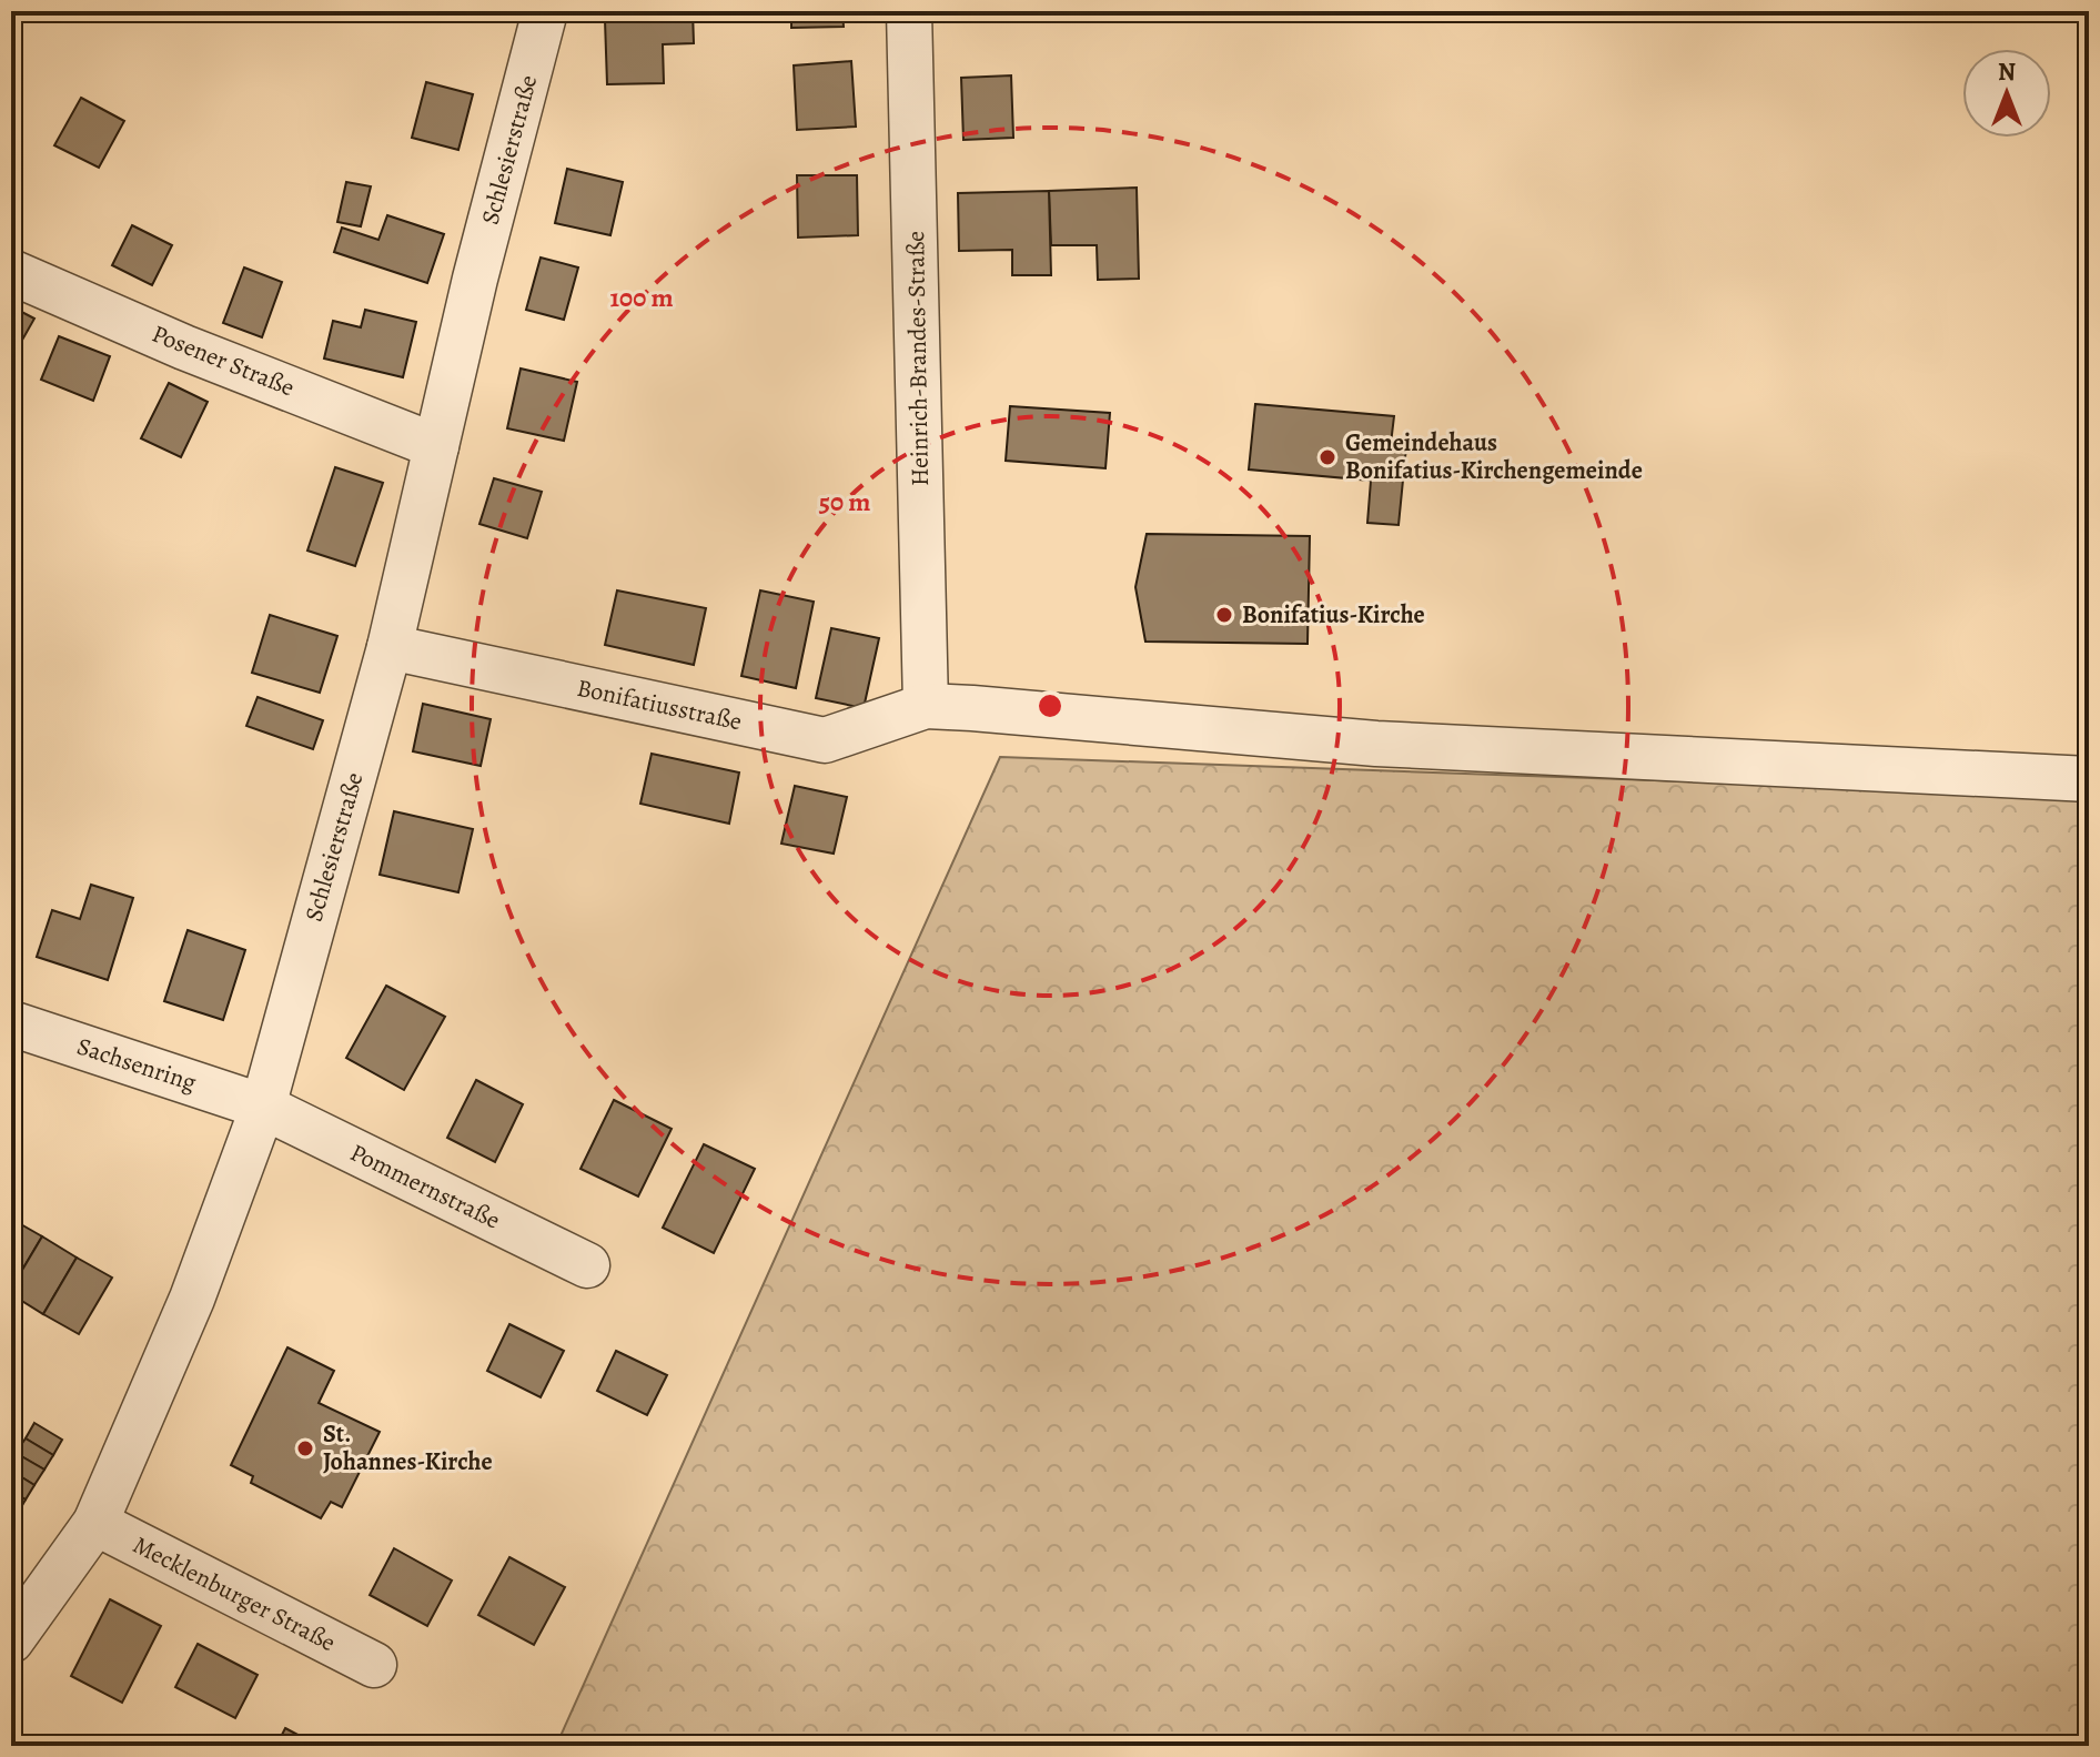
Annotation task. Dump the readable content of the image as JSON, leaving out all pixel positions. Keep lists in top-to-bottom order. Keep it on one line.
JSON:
{"streets":{"street":["Schlesierstraße","Heinrich-Brandes-Straße","Posener Straße","Bonifatiusstraße","Sachsenring","Pommernstraße","Mecklenburger Straße"]},"crossings":[["Schlesierstraße","Posener Straße"],["Schlesierstraße","Bonifatiusstraße"],["Schlesierstraße","Sachsenring"],["Schlesierstraße","Pommernstraße"],["Schlesierstraße","Mecklenburger Straße"],["Heinrich-Brandes-Straße","Bonifatiusstraße"],["Sachsenring","Pommernstraße"]],"places":["Gemeindehaus Bonifatius-Kirchengemeinde","Bonifatius-Kirche","St. Johannes-Kirche"],"north":"top","rings":["100 m","50 m"]}
